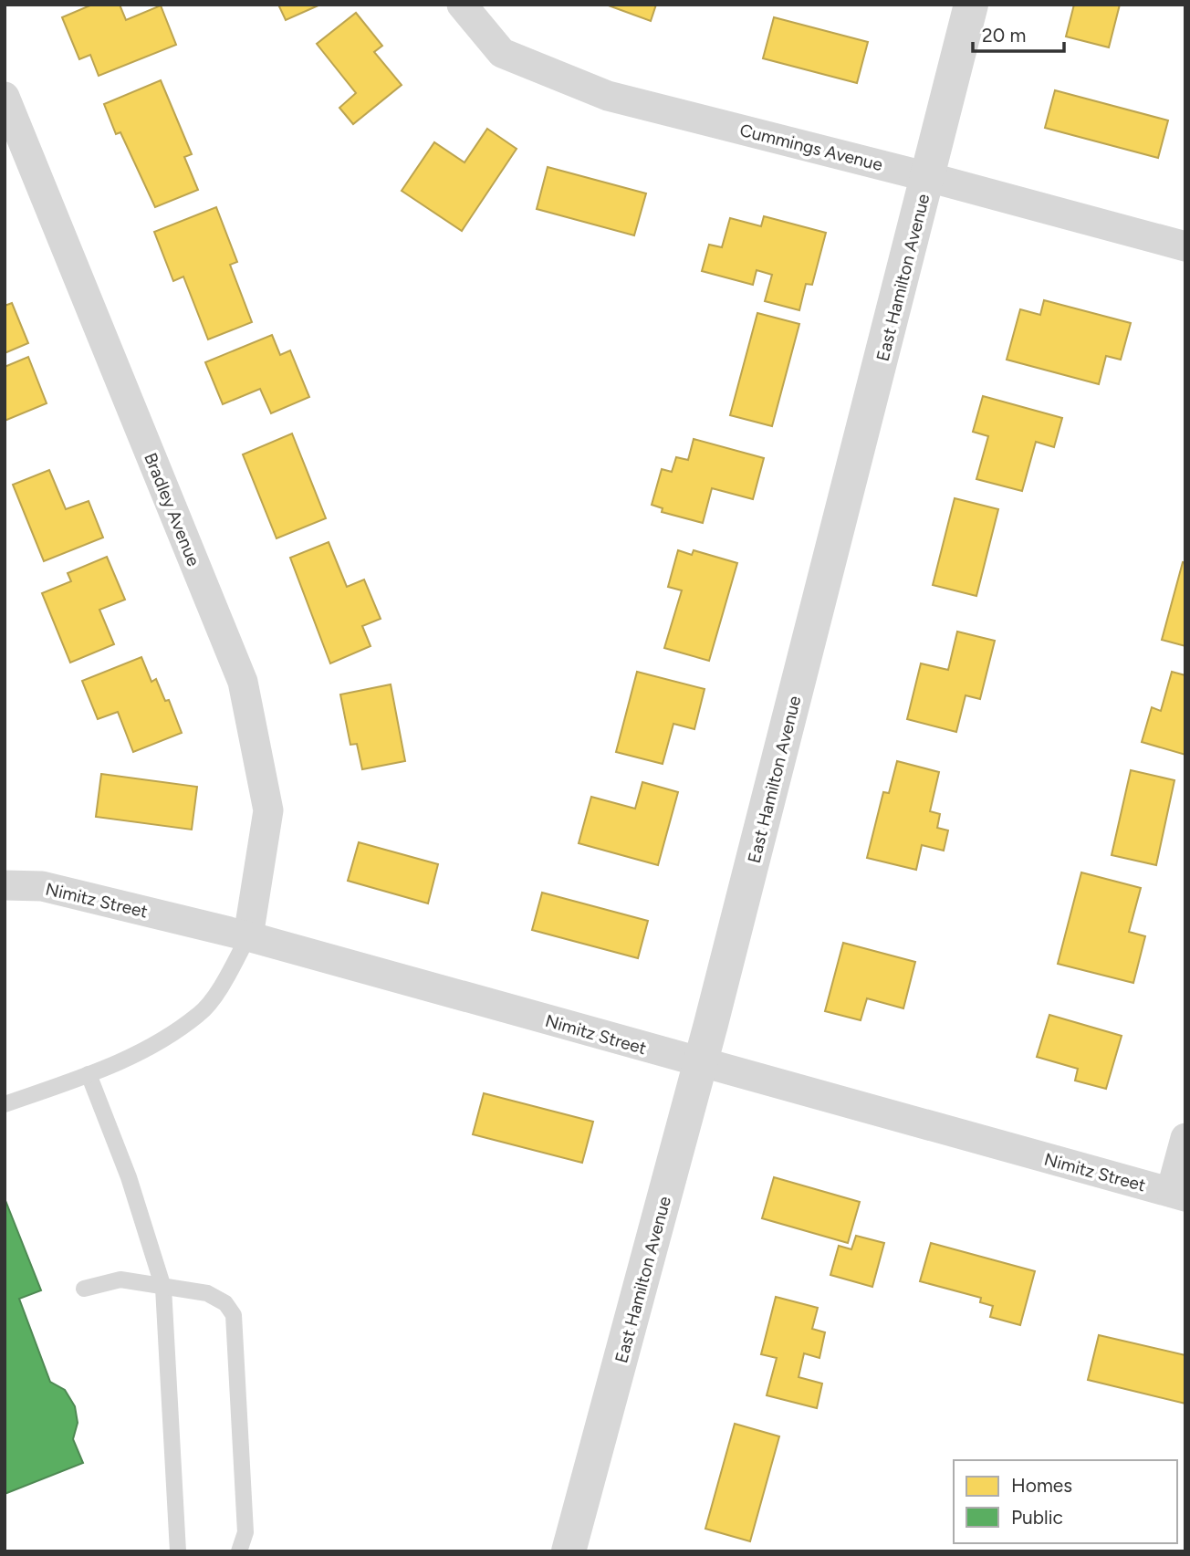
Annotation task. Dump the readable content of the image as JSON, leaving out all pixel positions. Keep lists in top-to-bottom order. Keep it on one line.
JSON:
{"streets":{"street":["Cummings Avenue","East Hamilton Avenue","Bradley Avenue","Nimitz Street"]},"crossings":[["Cummings Avenue","East Hamilton Avenue"],["East Hamilton Avenue","Nimitz Street"],["Bradley Avenue","Nimitz Street"]],"legend":["Homes","Public"],"scale_bar":"20 m"}
